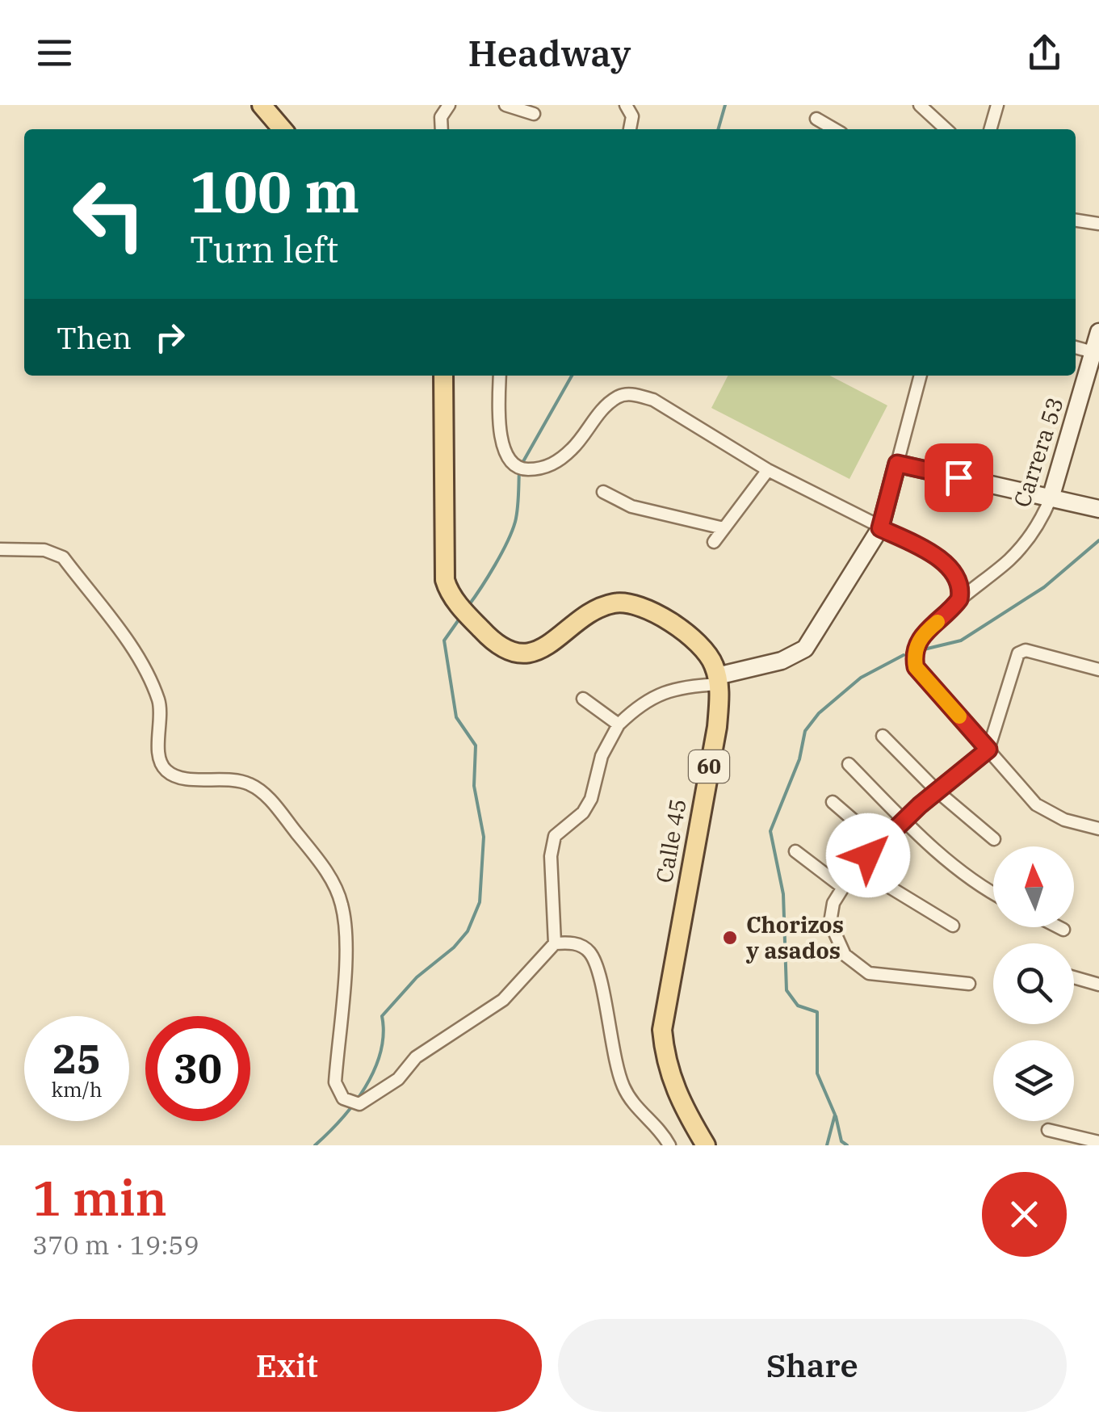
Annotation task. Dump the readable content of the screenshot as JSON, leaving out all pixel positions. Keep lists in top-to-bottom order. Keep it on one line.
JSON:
{"streets":{"main road":["60","Calle 45"],"street":["Carrera 53"]},"places":["Chorizos y asados"],"north":"top","page":{"header":"Headway","turn":["100 m","Turn left"],"then":"Then","speed":"25 km/h","limit":"30","heading":["1 min","370 m · 19:59"],"buttons":["Exit","Share"]}}
